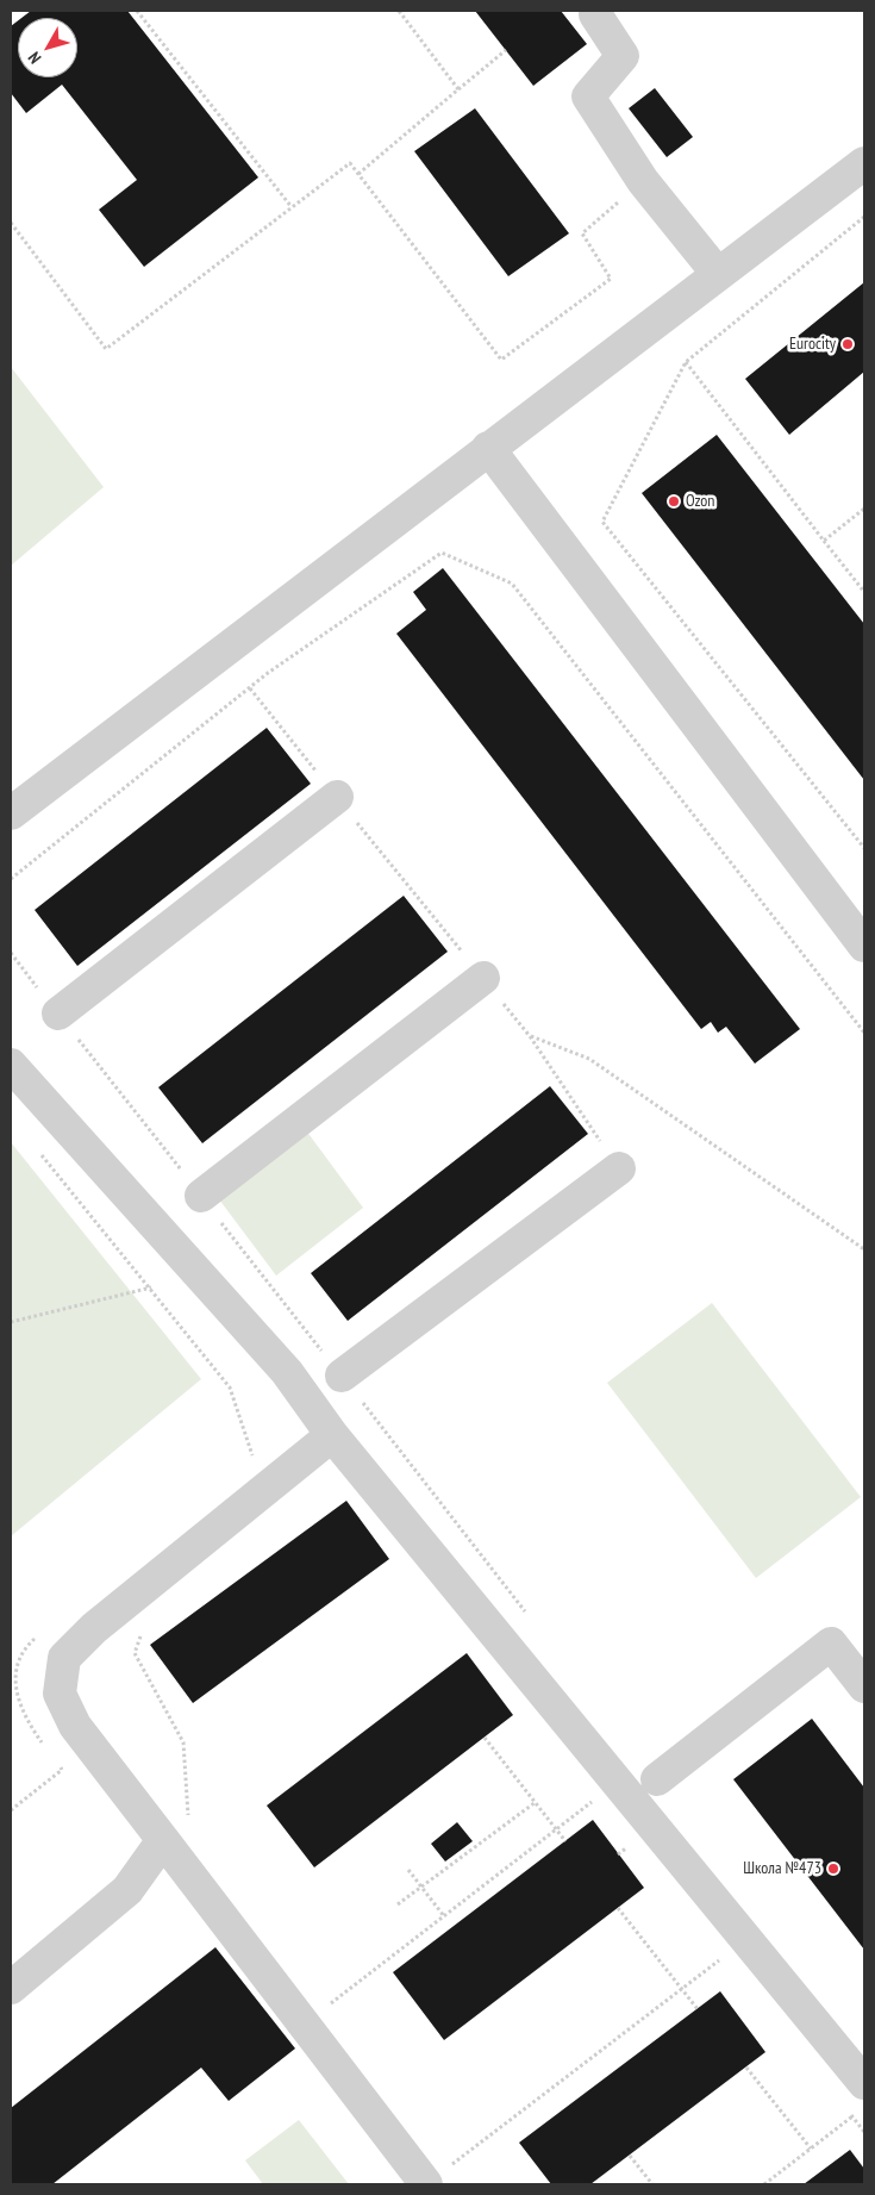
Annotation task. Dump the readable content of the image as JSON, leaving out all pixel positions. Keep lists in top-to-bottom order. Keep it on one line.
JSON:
{"places":["Eurocity","Ozon","Школа №473"],"north":"bottom left"}
